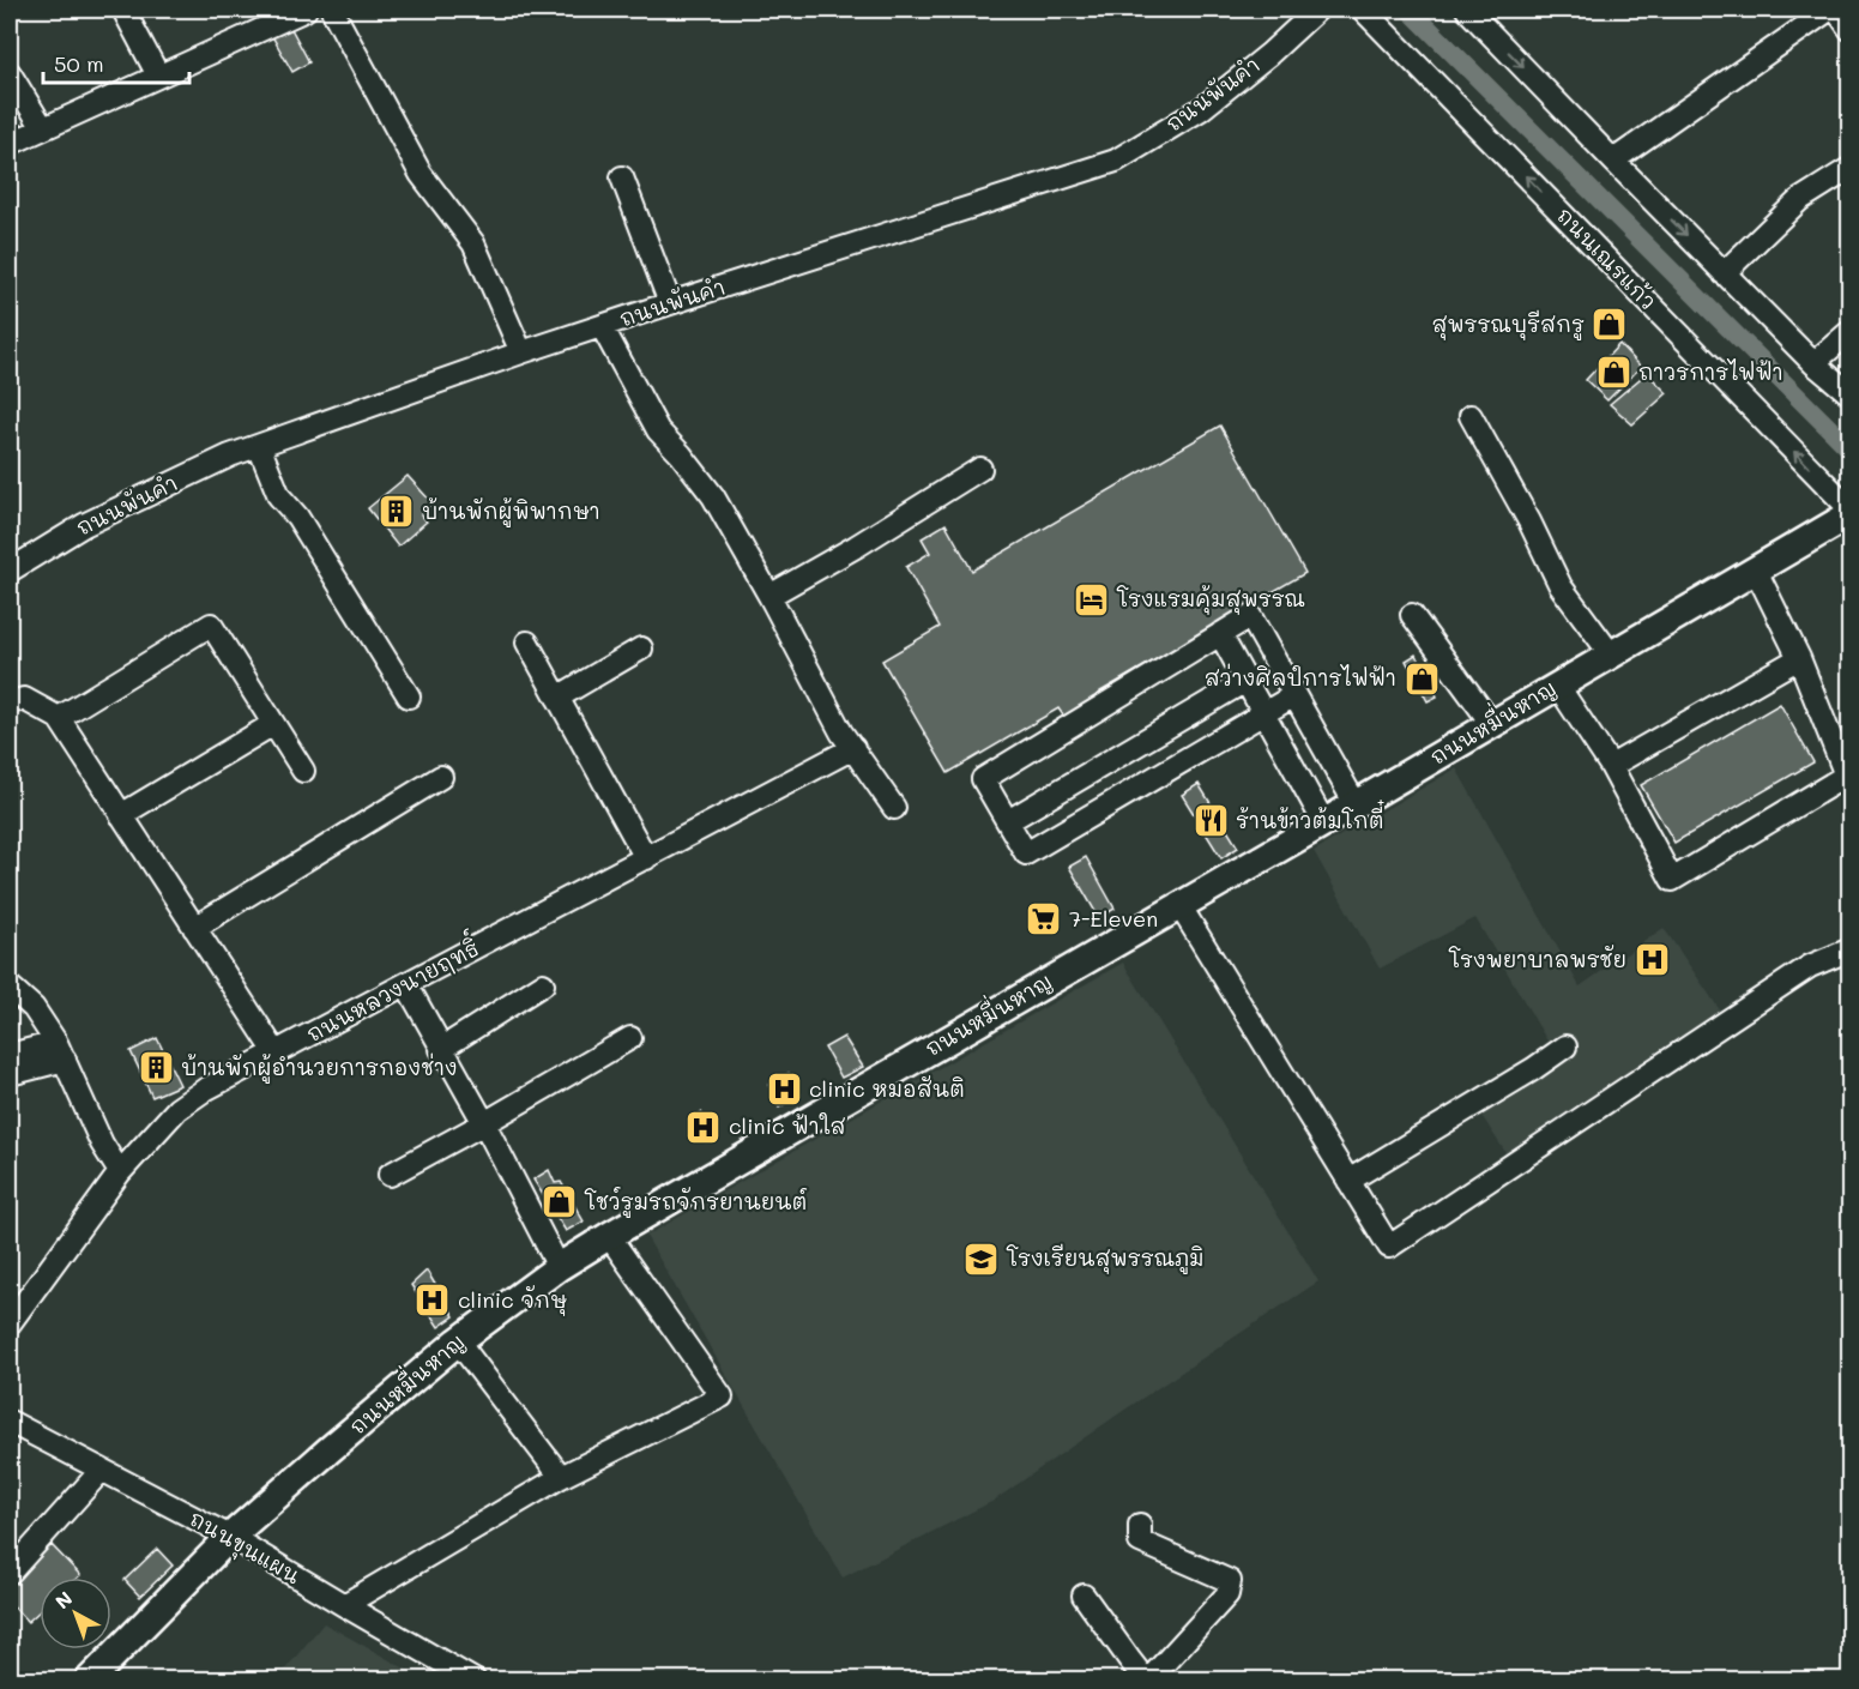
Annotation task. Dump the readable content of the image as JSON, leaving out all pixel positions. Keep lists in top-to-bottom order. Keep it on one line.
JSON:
{"streets":{"main road":["ถนนหมื่นหาญ"],"street":["ถนนพันคำ","ถนนเณรแก้ว","ถนนหลวงนายฤทธิ์","ถนนขุนแผน"]},"crossings":[["ถนนเณรแก้ว","ถนนหมื่นหาญ"],["ถนนหมื่นหาญ","ถนนขุนแผน"]],"places":{"shop":["สุพรรณบุรีสกรู","ถาวรการไฟฟ้า","สว่างศิลป์การไฟฟ้า","โชว์รูมรถจักรยานยนต์"],"building":["บ้านพักผู้พิพากษา","บ้านพักผู้อำนวยการกองช่าง"],"hotel":["โรงแรมคุ้มสุพรรณ"],"restaurant":["ร้านข้าวต้มโกตี๋"],"supermarket":["7-Eleven"],"hospital":["โรงพยาบาลพรชัย","clinic หมอสันติ","clinic ฟ้าใส","clinic จักษุ"],"school or university":["โรงเรียนสุพรรณภูมิ"]},"scale_bar":"50 m","north":"top left"}
